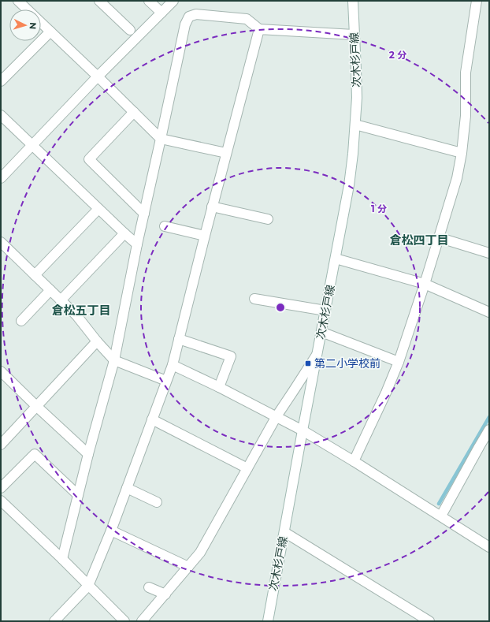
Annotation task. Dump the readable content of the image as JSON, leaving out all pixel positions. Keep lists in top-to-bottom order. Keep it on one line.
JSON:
{"streets":{"street":["次木杉戸線"]},"districts":["倉松四丁目","倉松五丁目"],"places":{"transit":["第二小学校前"]},"north":"right","rings":["2 分","1 分"]}
